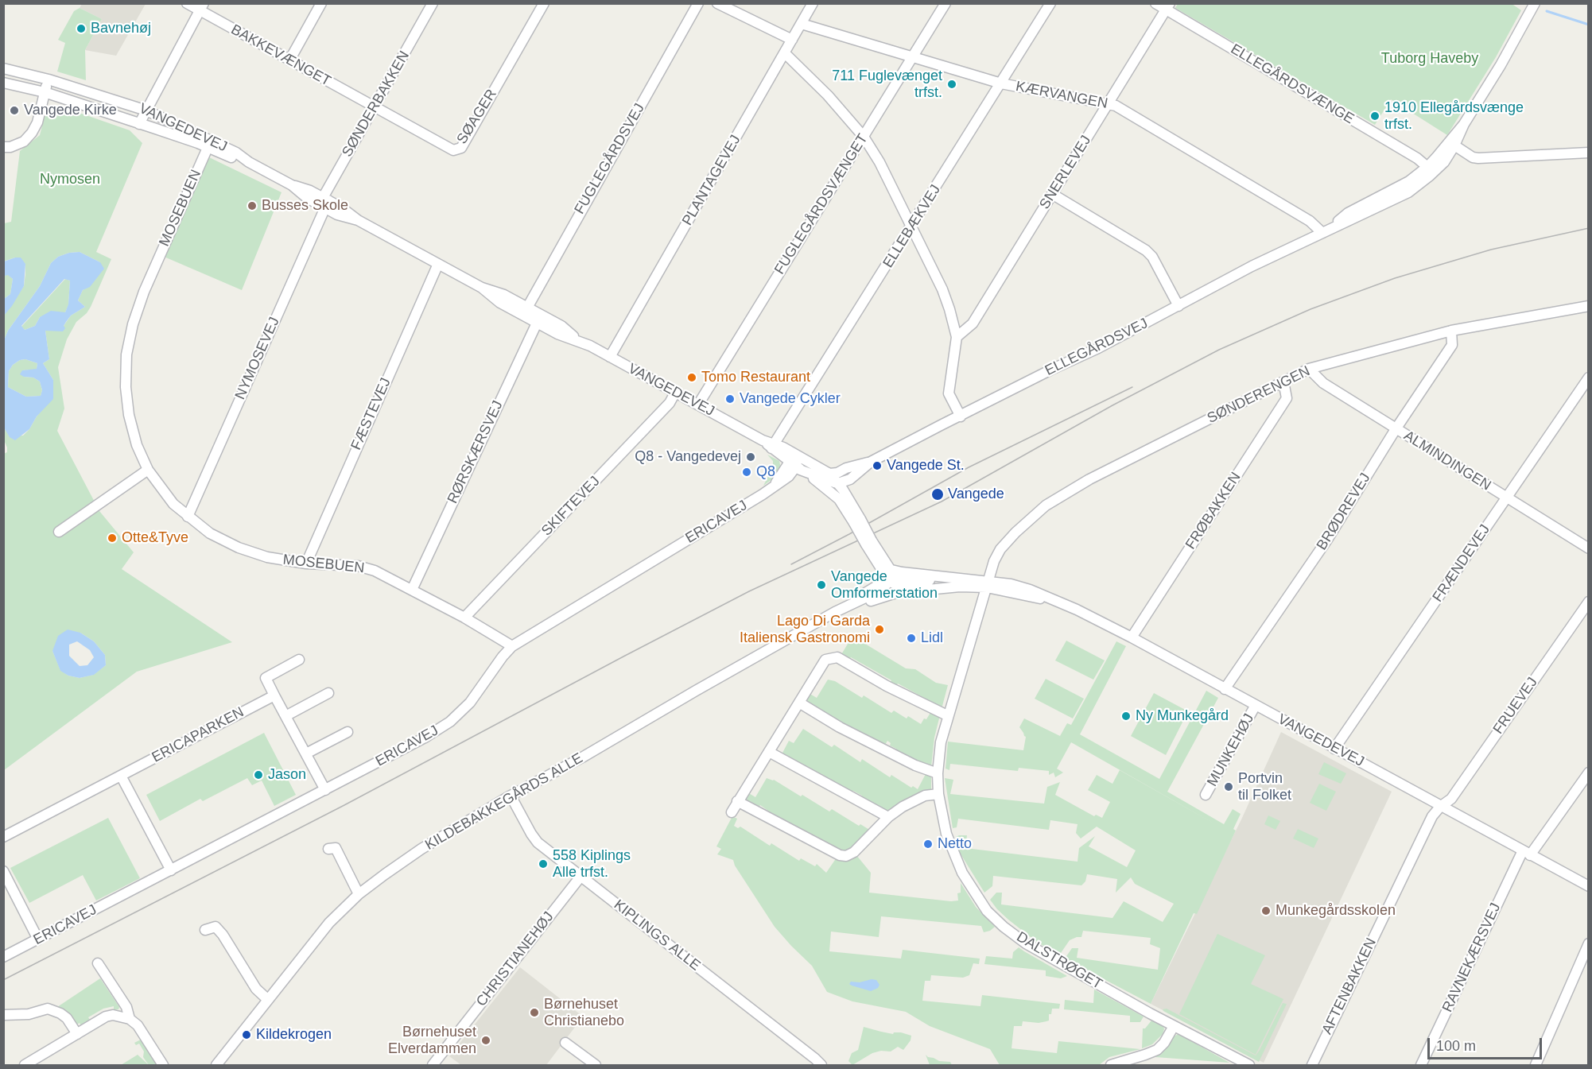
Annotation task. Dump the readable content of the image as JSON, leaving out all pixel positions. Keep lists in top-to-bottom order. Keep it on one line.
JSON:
{"streets":{"street":["BAKKEVÆNGET","ELLEGÅRDSVÆNGE","KÆRVANGEN","SØNDERBAKKEN","SØAGER","VANGEDEVEJ","FUGLEGÅRDSVEJ","SNERLEVEJ","PLANTAGEVEJ","FUGLEGÅRDSVÆNGET","MOSEBUEN","ELLEBÆKVEJ","ELLEGÅRDSVEJ","NYMOSEVEJ","SØNDERENGEN","FÆSTEVEJ","RØRSKÆRSVEJ","ALMINDINGEN","SKIFTEVEJ","FRØBAKKEN","BRØDREVEJ","ERICAVEJ","FRÆNDEVEJ","FRUEVEJ","ERICAPARKEN","MUNKEHØJ","KILDEBAKKEGÅRDS ALLE","KIPLINGS ALLE","RAVNEKÆRSVEJ","CHRISTIANEHØJ","DALSTRØGET","AFTENBAKKEN"]},"crossings":[["BAKKEVÆNGET","SØNDERBAKKEN"],["BAKKEVÆNGET","SØAGER"],["ELLEGÅRDSVÆNGE","SNERLEVEJ"],["ELLEGÅRDSVÆNGE","ELLEGÅRDSVEJ"],["KÆRVANGEN","SNERLEVEJ"],["KÆRVANGEN","PLANTAGEVEJ"],["KÆRVANGEN","FUGLEGÅRDSVÆNGET"],["KÆRVANGEN","ELLEBÆKVEJ"],["KÆRVANGEN","ELLEGÅRDSVEJ"],["SØNDERBAKKEN","SØAGER"],["SØNDERBAKKEN","VANGEDEVEJ"],["SØNDERBAKKEN","NYMOSEVEJ"],["VANGEDEVEJ","FUGLEGÅRDSVEJ"],["VANGEDEVEJ","PLANTAGEVEJ"],["VANGEDEVEJ","FUGLEGÅRDSVÆNGET"],["VANGEDEVEJ","MOSEBUEN"],["VANGEDEVEJ","ELLEBÆKVEJ"],["VANGEDEVEJ","ELLEGÅRDSVEJ"],["VANGEDEVEJ","NYMOSEVEJ"],["VANGEDEVEJ","SØNDERENGEN"],["VANGEDEVEJ","FÆSTEVEJ"],["VANGEDEVEJ","RØRSKÆRSVEJ"],["VANGEDEVEJ","SKIFTEVEJ"],["VANGEDEVEJ","FRØBAKKEN"],["VANGEDEVEJ","BRØDREVEJ"],["VANGEDEVEJ","ERICAVEJ"],["VANGEDEVEJ","FRÆNDEVEJ"],["VANGEDEVEJ","FRUEVEJ"],["VANGEDEVEJ","MUNKEHØJ"],["VANGEDEVEJ","KILDEBAKKEGÅRDS ALLE"],["VANGEDEVEJ","RAVNEKÆRSVEJ"],["VANGEDEVEJ","DALSTRØGET"],["VANGEDEVEJ","AFTENBAKKEN"],["MOSEBUEN","NYMOSEVEJ"],["MOSEBUEN","FÆSTEVEJ"],["MOSEBUEN","RØRSKÆRSVEJ"],["MOSEBUEN","SKIFTEVEJ"],["MOSEBUEN","ERICAVEJ"],["SØNDERENGEN","ALMINDINGEN"],["SØNDERENGEN","FRØBAKKEN"],["SØNDERENGEN","BRØDREVEJ"],["SØNDERENGEN","DALSTRØGET"],["ALMINDINGEN","BRØDREVEJ"],["ALMINDINGEN","FRÆNDEVEJ"],["FRUEVEJ","AFTENBAKKEN"],["KILDEBAKKEGÅRDS ALLE","KIPLINGS ALLE"],["KIPLINGS ALLE","CHRISTIANEHØJ"]],"parks":["Tuborg Haveby","Nymosen"],"places":["Bavnehøj","711 Fuglevænget trfst.","Vangede Kirke","1910 Ellegårdsvænge trfst.","Busses Skole","Tomo Restaurant","Vangede Cykler","Q8 - Vangedevej","Vangede St.","Q8","Vangede","Otte&Tyve","Vangede Omformerstation","Lago Di Garda Italiensk Gastronomi","Lidl","Ny Munkegård","Jason","Portvin til Folket","Netto","558 Kiplings Alle trfst.","Munkegårdsskolen","Børnehuset Christianebo","Kildekrogen","Børnehuset Elverdammen"],"scale_bar":"100 m"}
